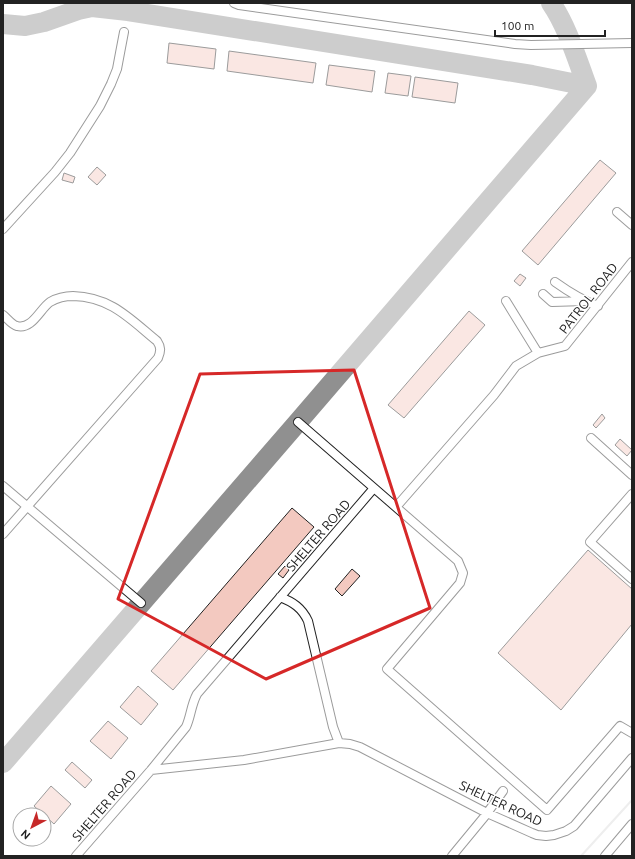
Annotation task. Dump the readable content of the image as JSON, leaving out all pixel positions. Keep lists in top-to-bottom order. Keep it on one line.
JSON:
{"streets":{"street":["PATROL ROAD","SHELTER ROAD"]},"scale_bar":"100 m","north":"bottom left"}
